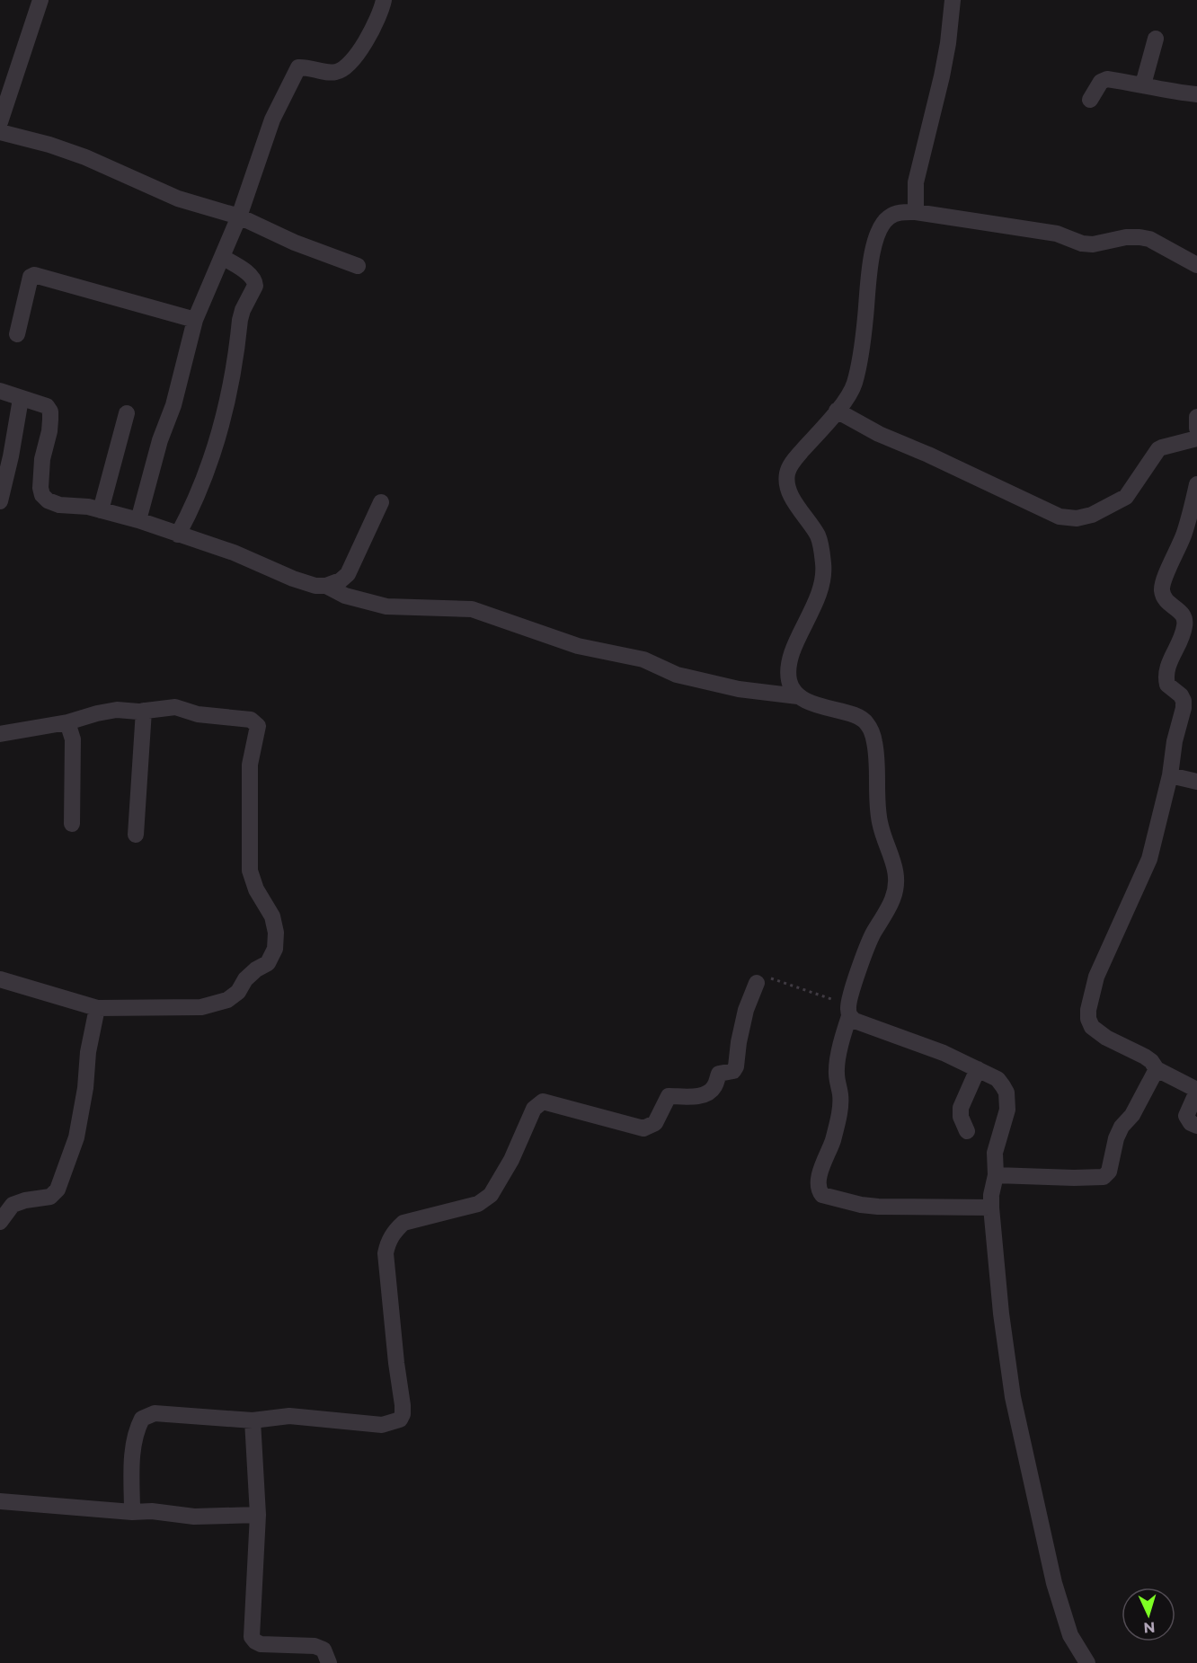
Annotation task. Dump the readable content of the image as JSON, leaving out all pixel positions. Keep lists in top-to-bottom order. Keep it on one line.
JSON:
{"north":"bottom"}
